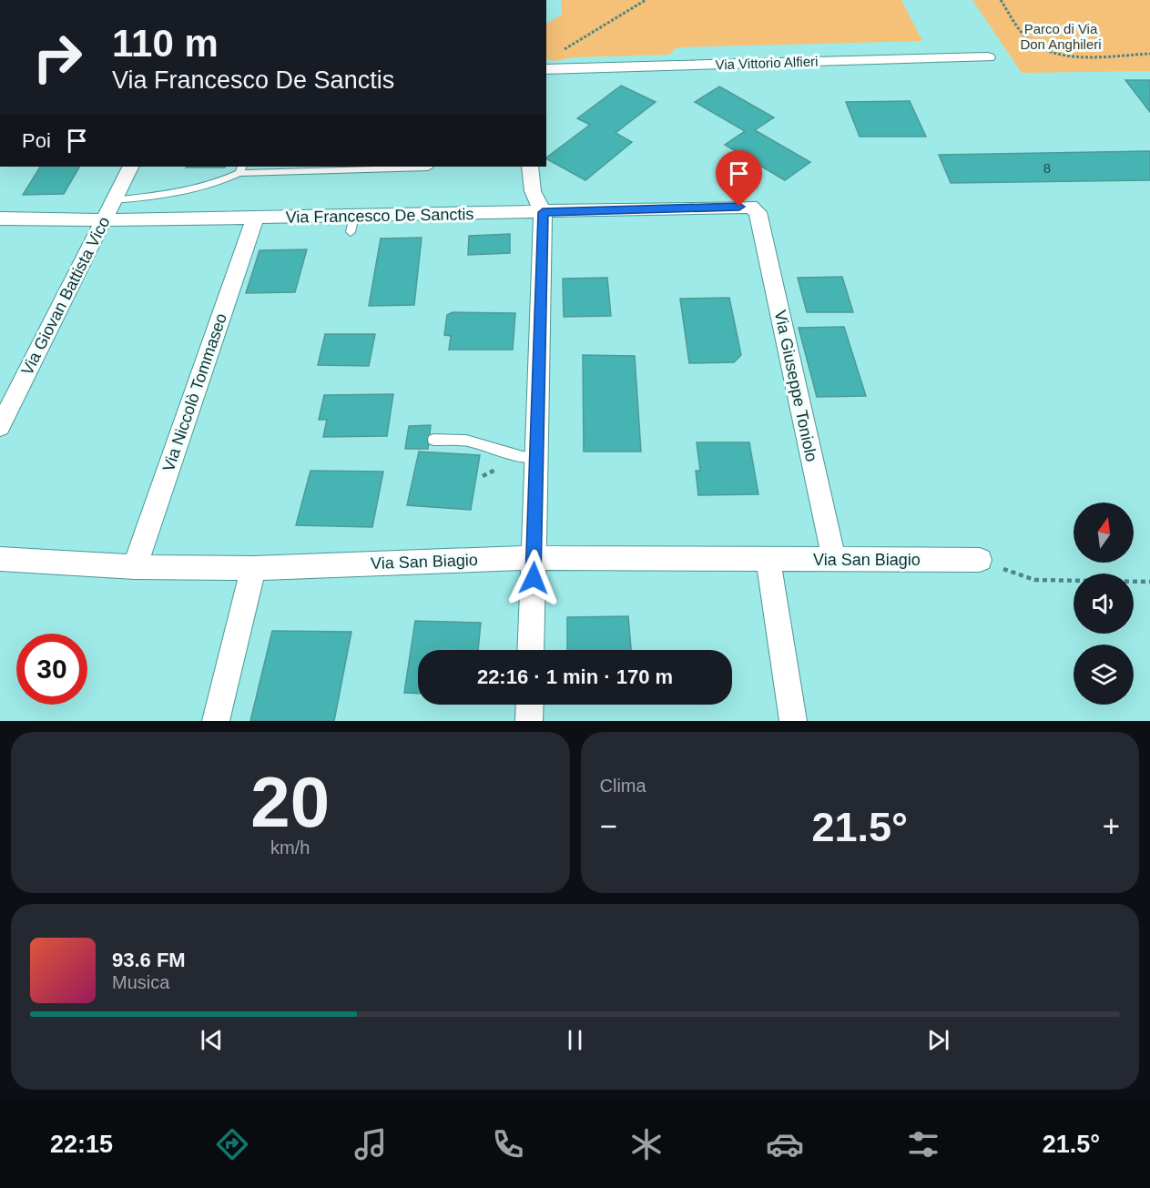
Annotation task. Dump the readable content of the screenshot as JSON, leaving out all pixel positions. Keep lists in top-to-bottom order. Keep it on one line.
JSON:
{"streets":{"street":["Via Vittorio Alfieri","Via Francesco De Sanctis","Via Giovan Battista Vico","Via Giuseppe Toniolo","Via Niccolò Tommaseo","Via San Biagio"]},"crossings":[["Via Francesco De Sanctis","Via Giovan Battista Vico"],["Via Francesco De Sanctis","Via Giuseppe Toniolo"],["Via Francesco De Sanctis","Via Niccolò Tommaseo"],["Via Giuseppe Toniolo","Via San Biagio"],["Via Niccolò Tommaseo","Via San Biagio"]],"parks":["Parco di Via Don Anghileri"],"house_numbers":["8"],"north":"top","page":{"turn":["110 m","Via Francesco De Sanctis"],"then":"Poi","limit":"30","trip":"22:16 · 1 min · 170 m","tile":[["20","km/h"],"Clima"],"heat":["−","21.5°","+"],"song":["93.6 FM","Musica"],"tabs":["22:15","21.5°"]}}
